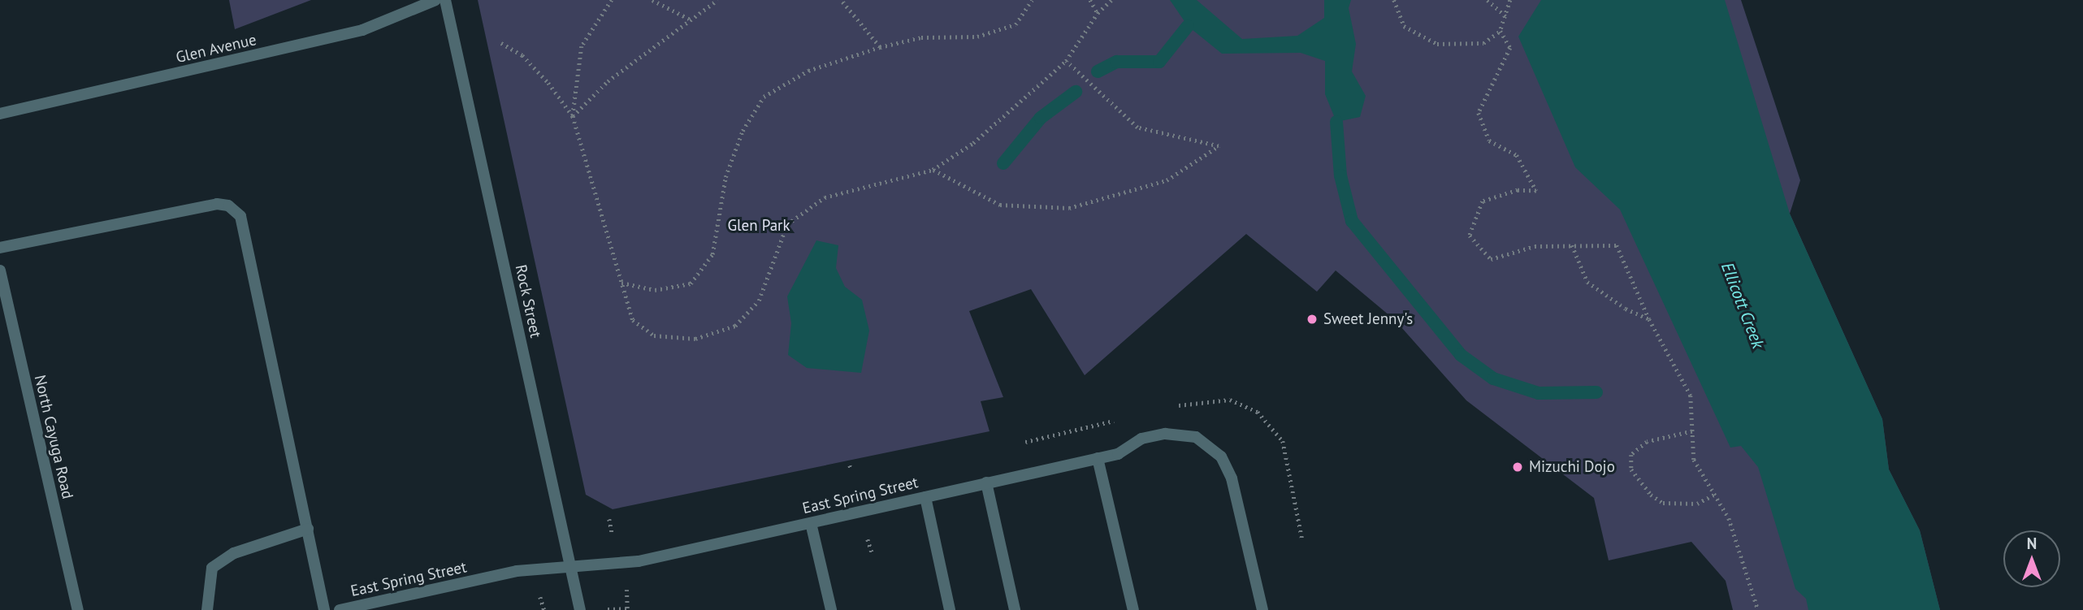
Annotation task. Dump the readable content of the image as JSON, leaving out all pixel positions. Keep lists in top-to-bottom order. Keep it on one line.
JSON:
{"streets":{"street":["Glen Avenue","Rock Street","North Cayuga Road","East Spring Street"]},"crossings":[["Rock Street","East Spring Street"]],"water":["Ellicott Creek"],"parks":["Glen Park"],"places":["Sweet Jenny's","Mizuchi Dojo"],"north":"top"}
